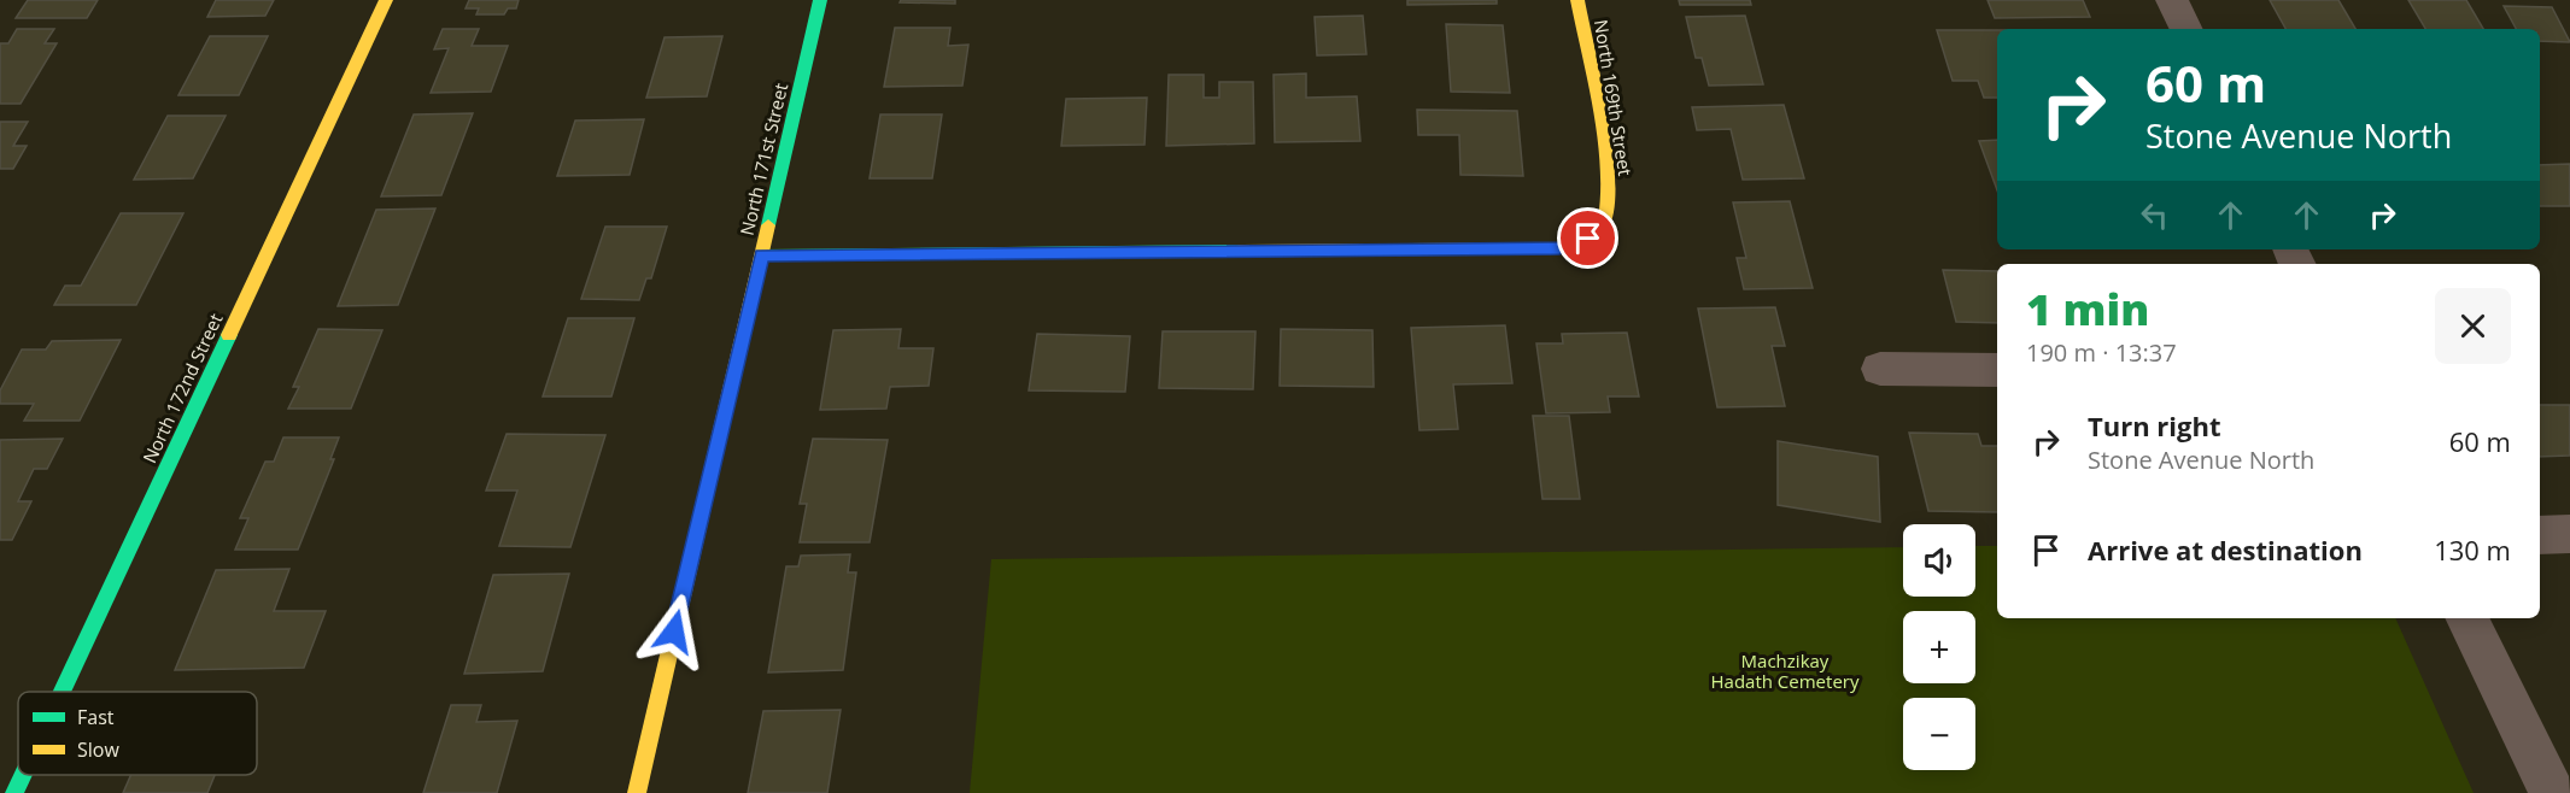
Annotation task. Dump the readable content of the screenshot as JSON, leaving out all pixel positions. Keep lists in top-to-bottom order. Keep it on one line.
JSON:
{"streets":{"street":["North 169th Street","North 171st Street","North 172nd Street"]},"crossings":[["North 169th Street","North 171st Street"]],"parks":["Machzikay Hadath Cemetery"],"legend":["Fast","Slow"],"page":{"turn":["60 m","Stone Avenue North"],"heading":["1 min","190 m · 13:37"],"list":[{"name":"Turn right","note":"Stone Avenue North","value":"60 m"},{"name":"Arrive at destination","value":"130 m"}],"map_buttons":["+","−"]}}
